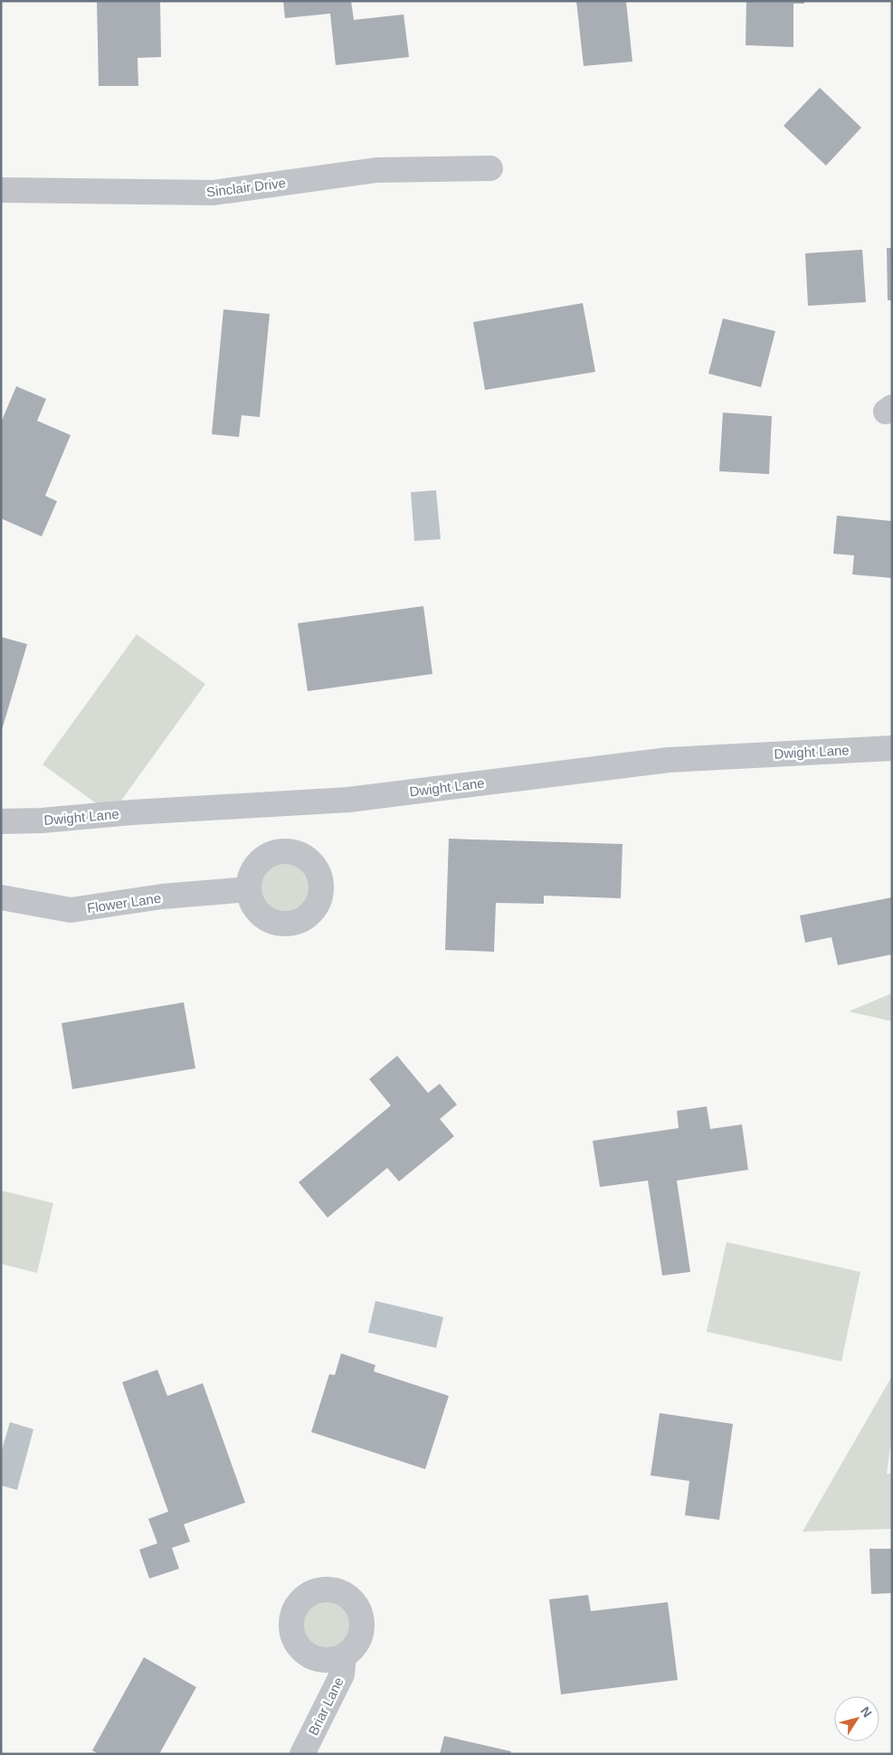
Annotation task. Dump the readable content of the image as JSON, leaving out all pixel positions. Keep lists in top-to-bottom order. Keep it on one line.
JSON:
{"streets":{"street":["Sinclair Drive","Dwight Lane","Flower Lane","Briar Lane"]},"north":"top right"}
